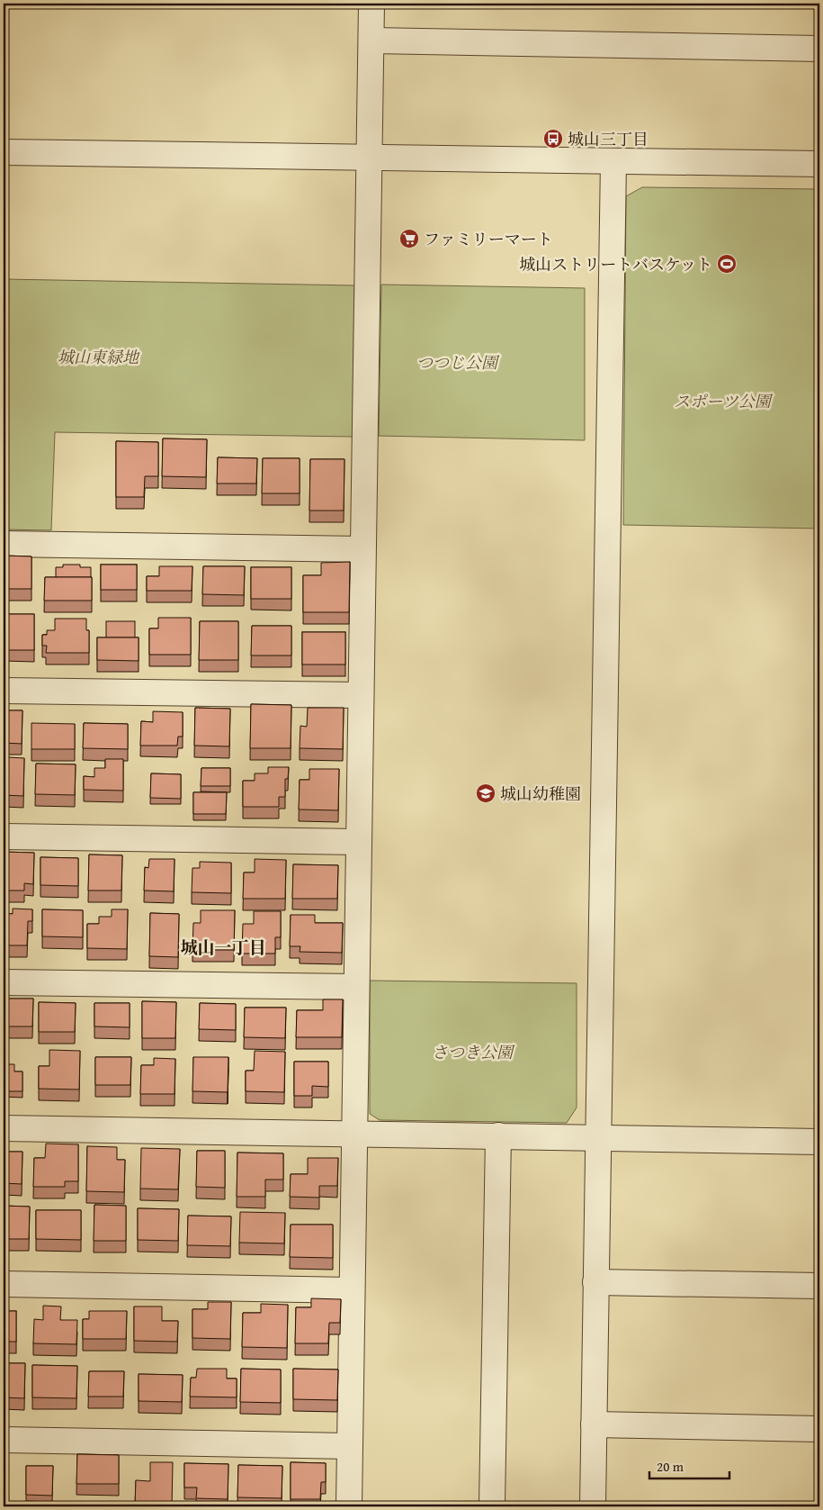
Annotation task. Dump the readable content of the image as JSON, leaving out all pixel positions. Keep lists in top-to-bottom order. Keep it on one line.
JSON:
{"districts":["城山一丁目"],"parks":["城山東緑地","つつじ公園","スポーツ公園","さつき公園"],"places":{"bus stop":["城山三丁目"],"supermarket":["ファミリーマート"],"sports":["城山ストリートバスケット"],"school or university":["城山幼稚園"]},"scale_bar":"20 m"}
